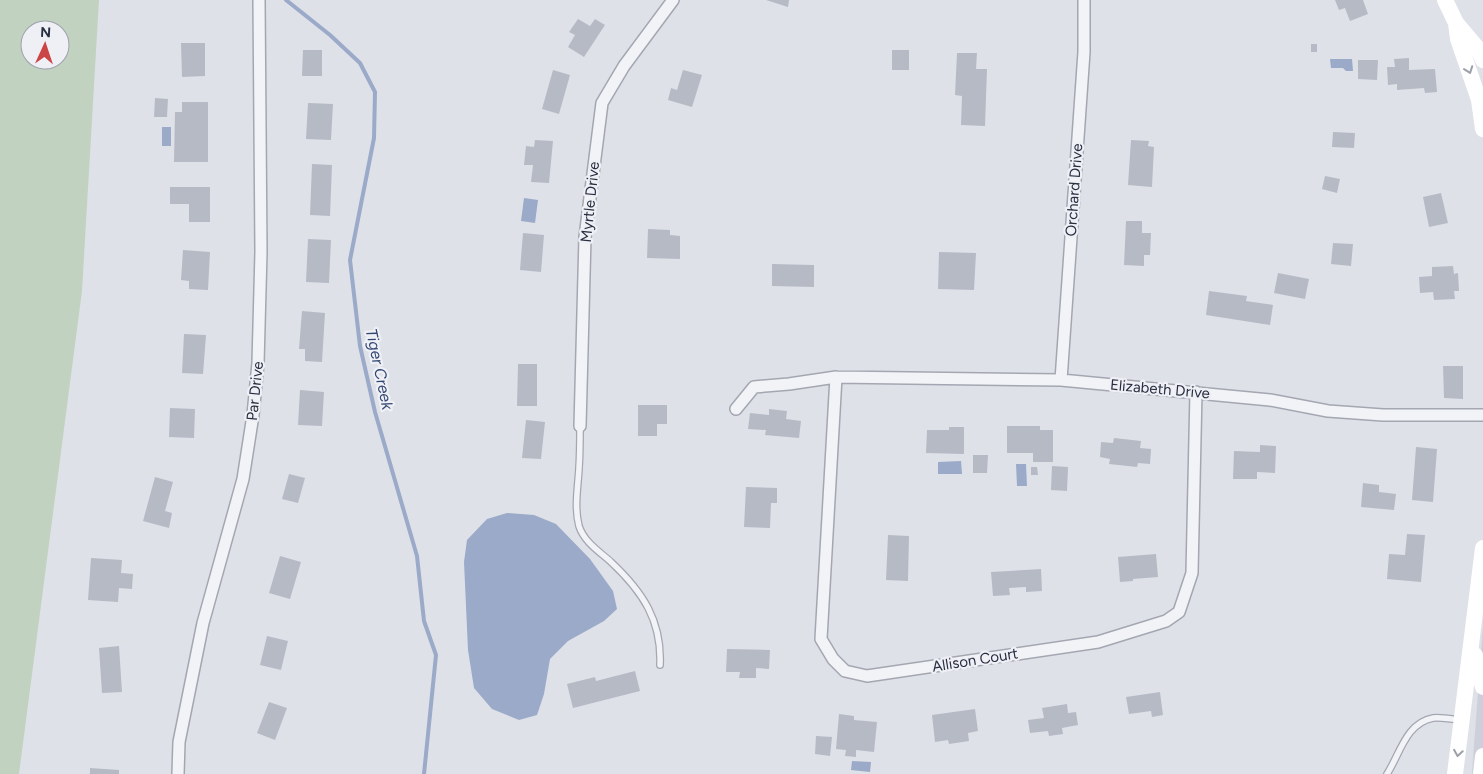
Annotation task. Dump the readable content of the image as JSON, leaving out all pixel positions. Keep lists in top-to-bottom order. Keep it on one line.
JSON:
{"streets":{"street":["Orchard Drive","Myrtle Drive","Elizabeth Drive","Par Drive","Allison Court"]},"crossings":[["Orchard Drive","Elizabeth Drive"],["Elizabeth Drive","Allison Court"]],"water":["Tiger Creek"],"north":"top"}
